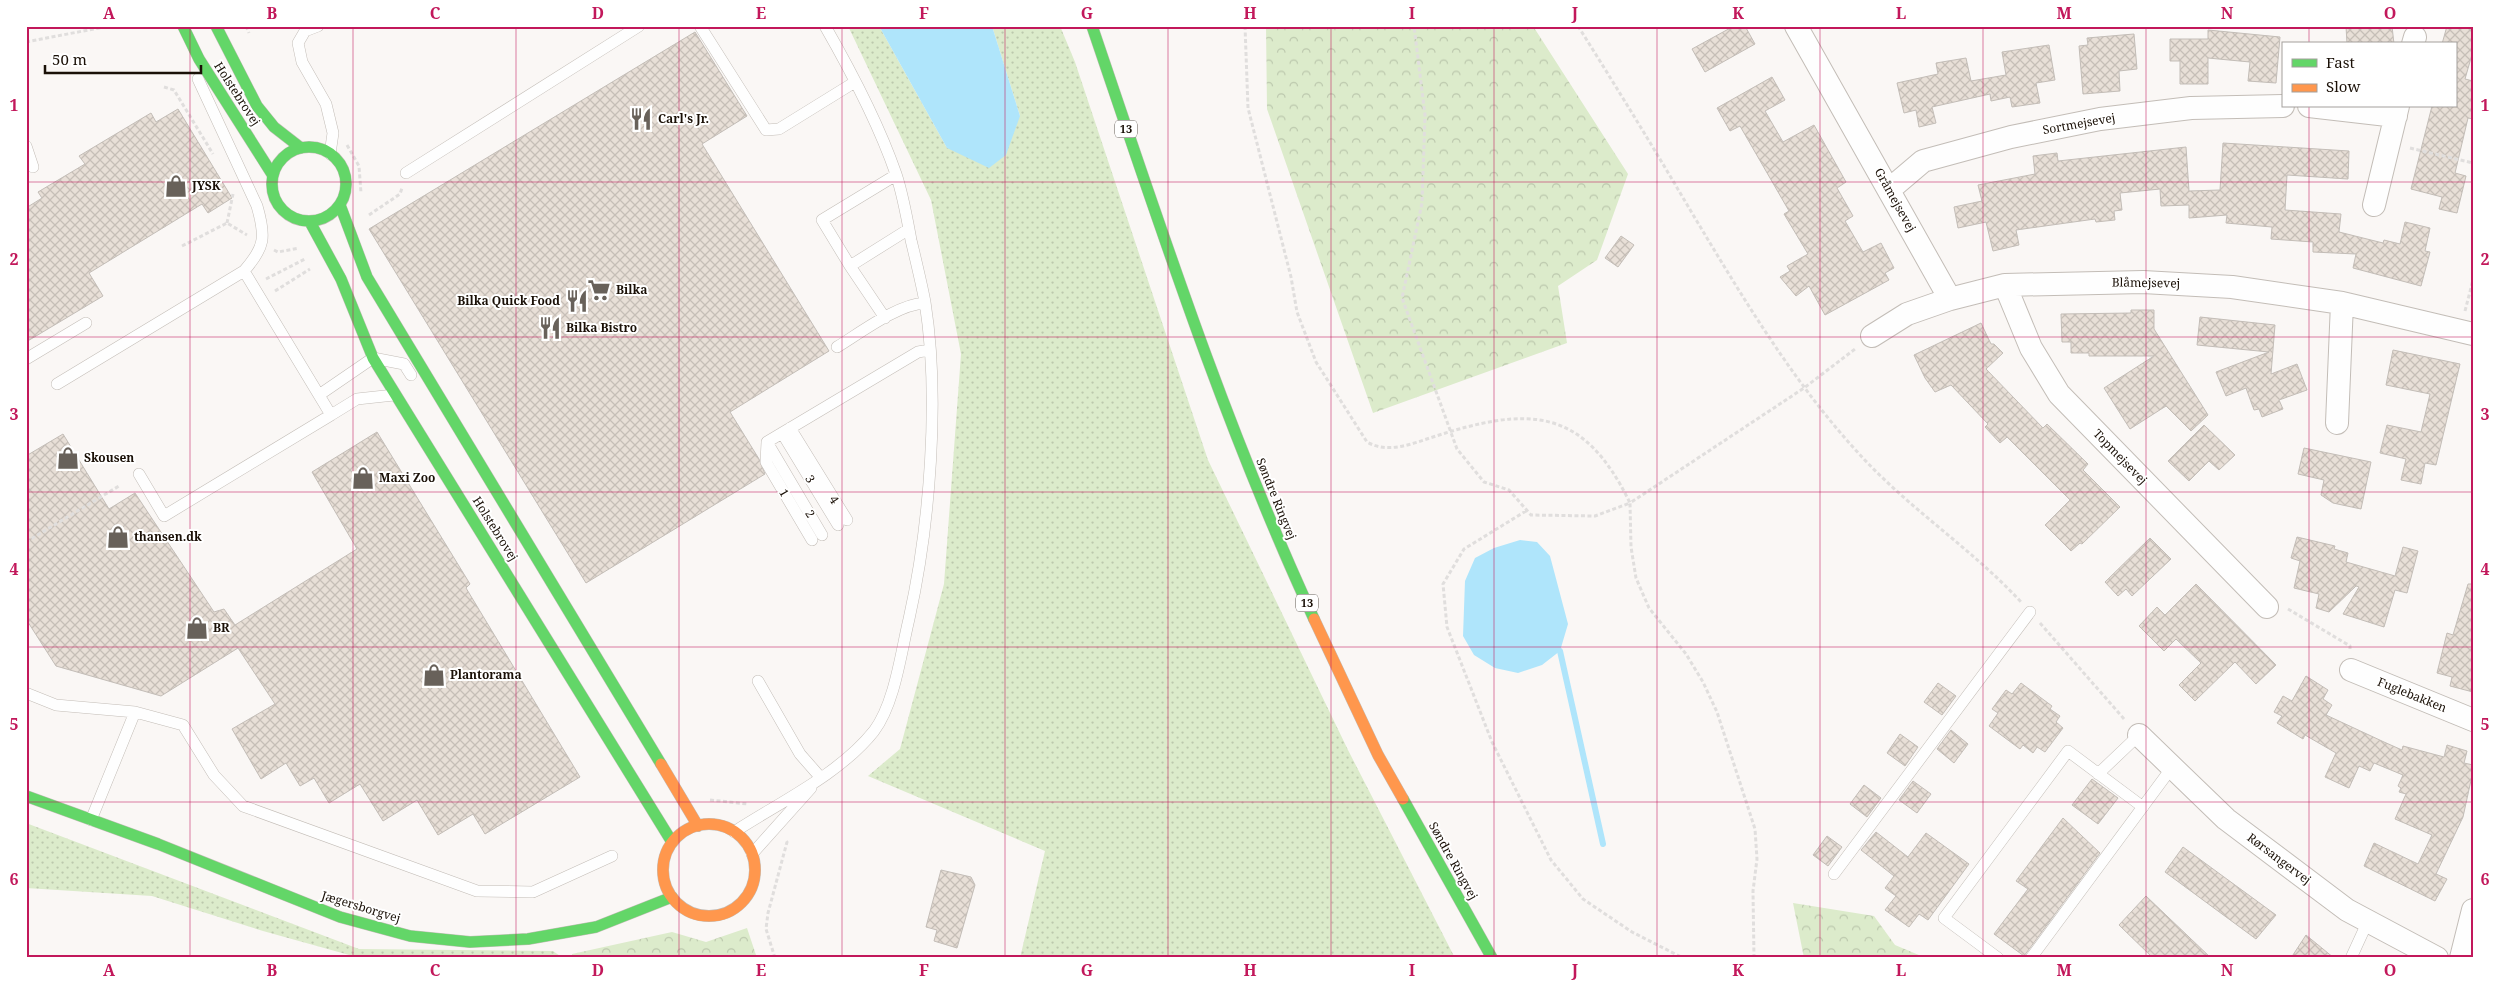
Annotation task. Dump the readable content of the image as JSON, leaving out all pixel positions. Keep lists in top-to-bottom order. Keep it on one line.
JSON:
{"streets":{"street":["Holstebrovej","Sortmejsevej","13","Gråmejsevej","Blåmejsevej","Topmejsevej","Søndre Ringvej","Fuglebakken","Rørsangervej","Jægersborgvej"],"lane":["4","2"]},"crossings":[["Holstebrovej","Jægersborgvej"],["Sortmejsevej","Gråmejsevej"],["Gråmejsevej","Blåmejsevej"],["Blåmejsevej","Topmejsevej"],["4","2"]],"places":{"restaurant":["Carl's Jr.","Bilka Quick Food","Bilka Bistro"],"shop":["JYSK","Skousen","Maxi Zoo","thansen.dk","BR","Plantorama"],"supermarket":["Bilka"]},"legend":["Fast","Slow"],"scale_bar":"50 m","grid":{"columns":["A","B","C","D","E","F","G","H","I","J","K","L","M","N","O"],"rows":["1","2","3","4","5","6"]}}
